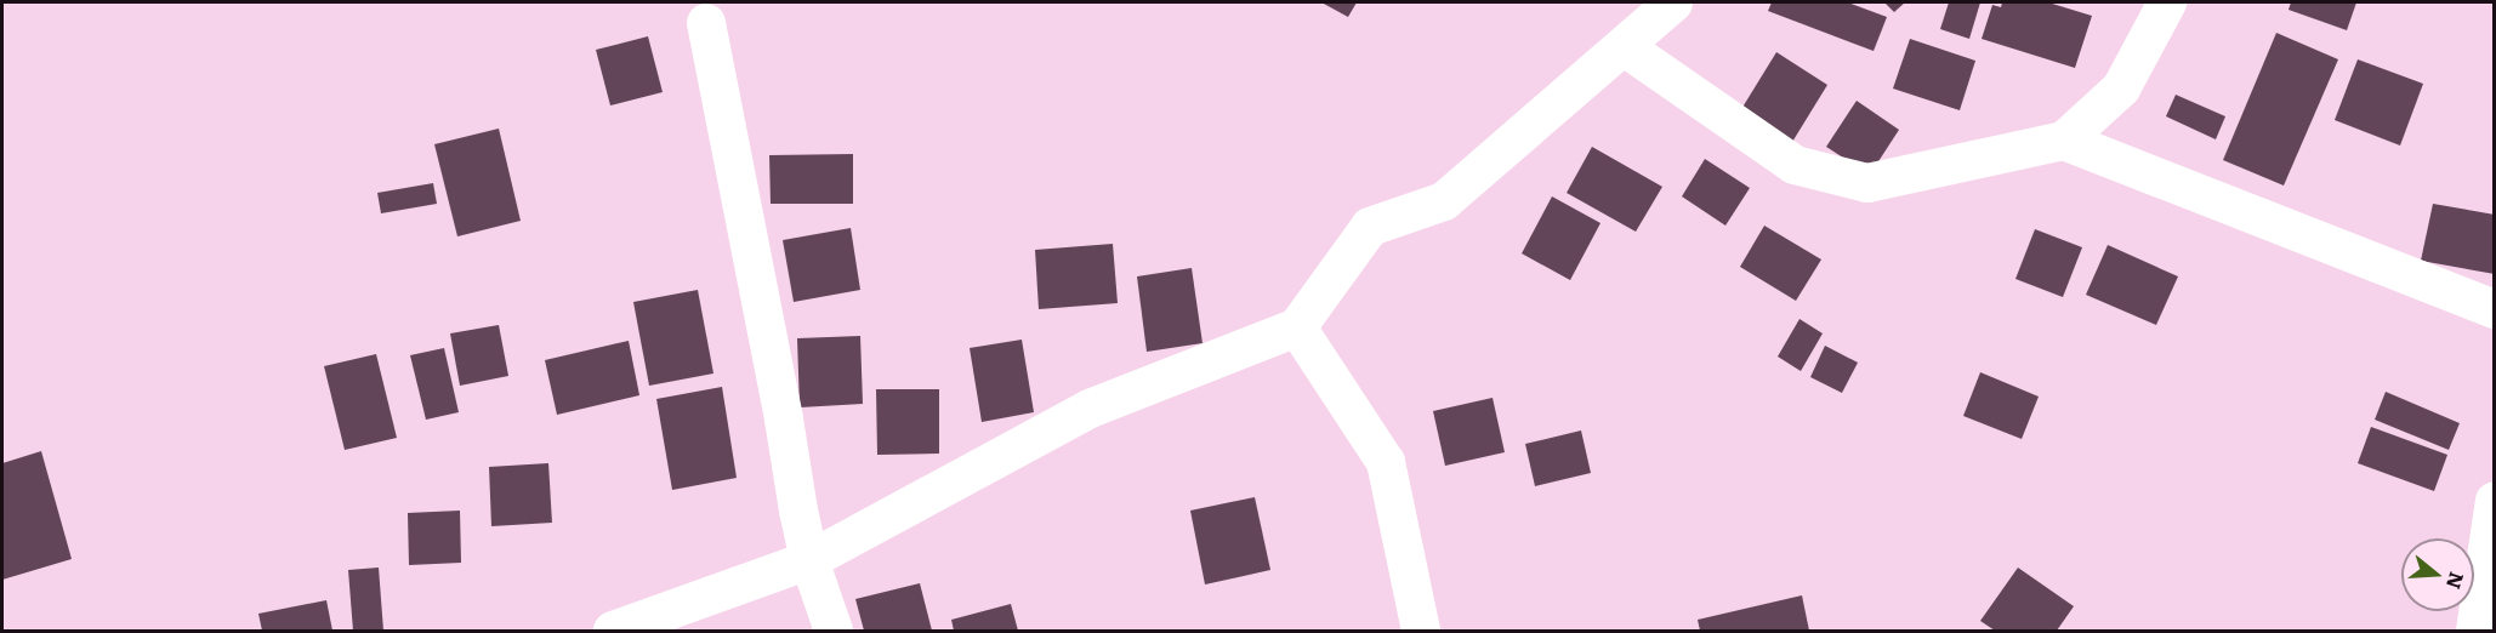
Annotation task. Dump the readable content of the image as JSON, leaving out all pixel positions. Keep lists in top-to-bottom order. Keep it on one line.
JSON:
{"north":"right"}
